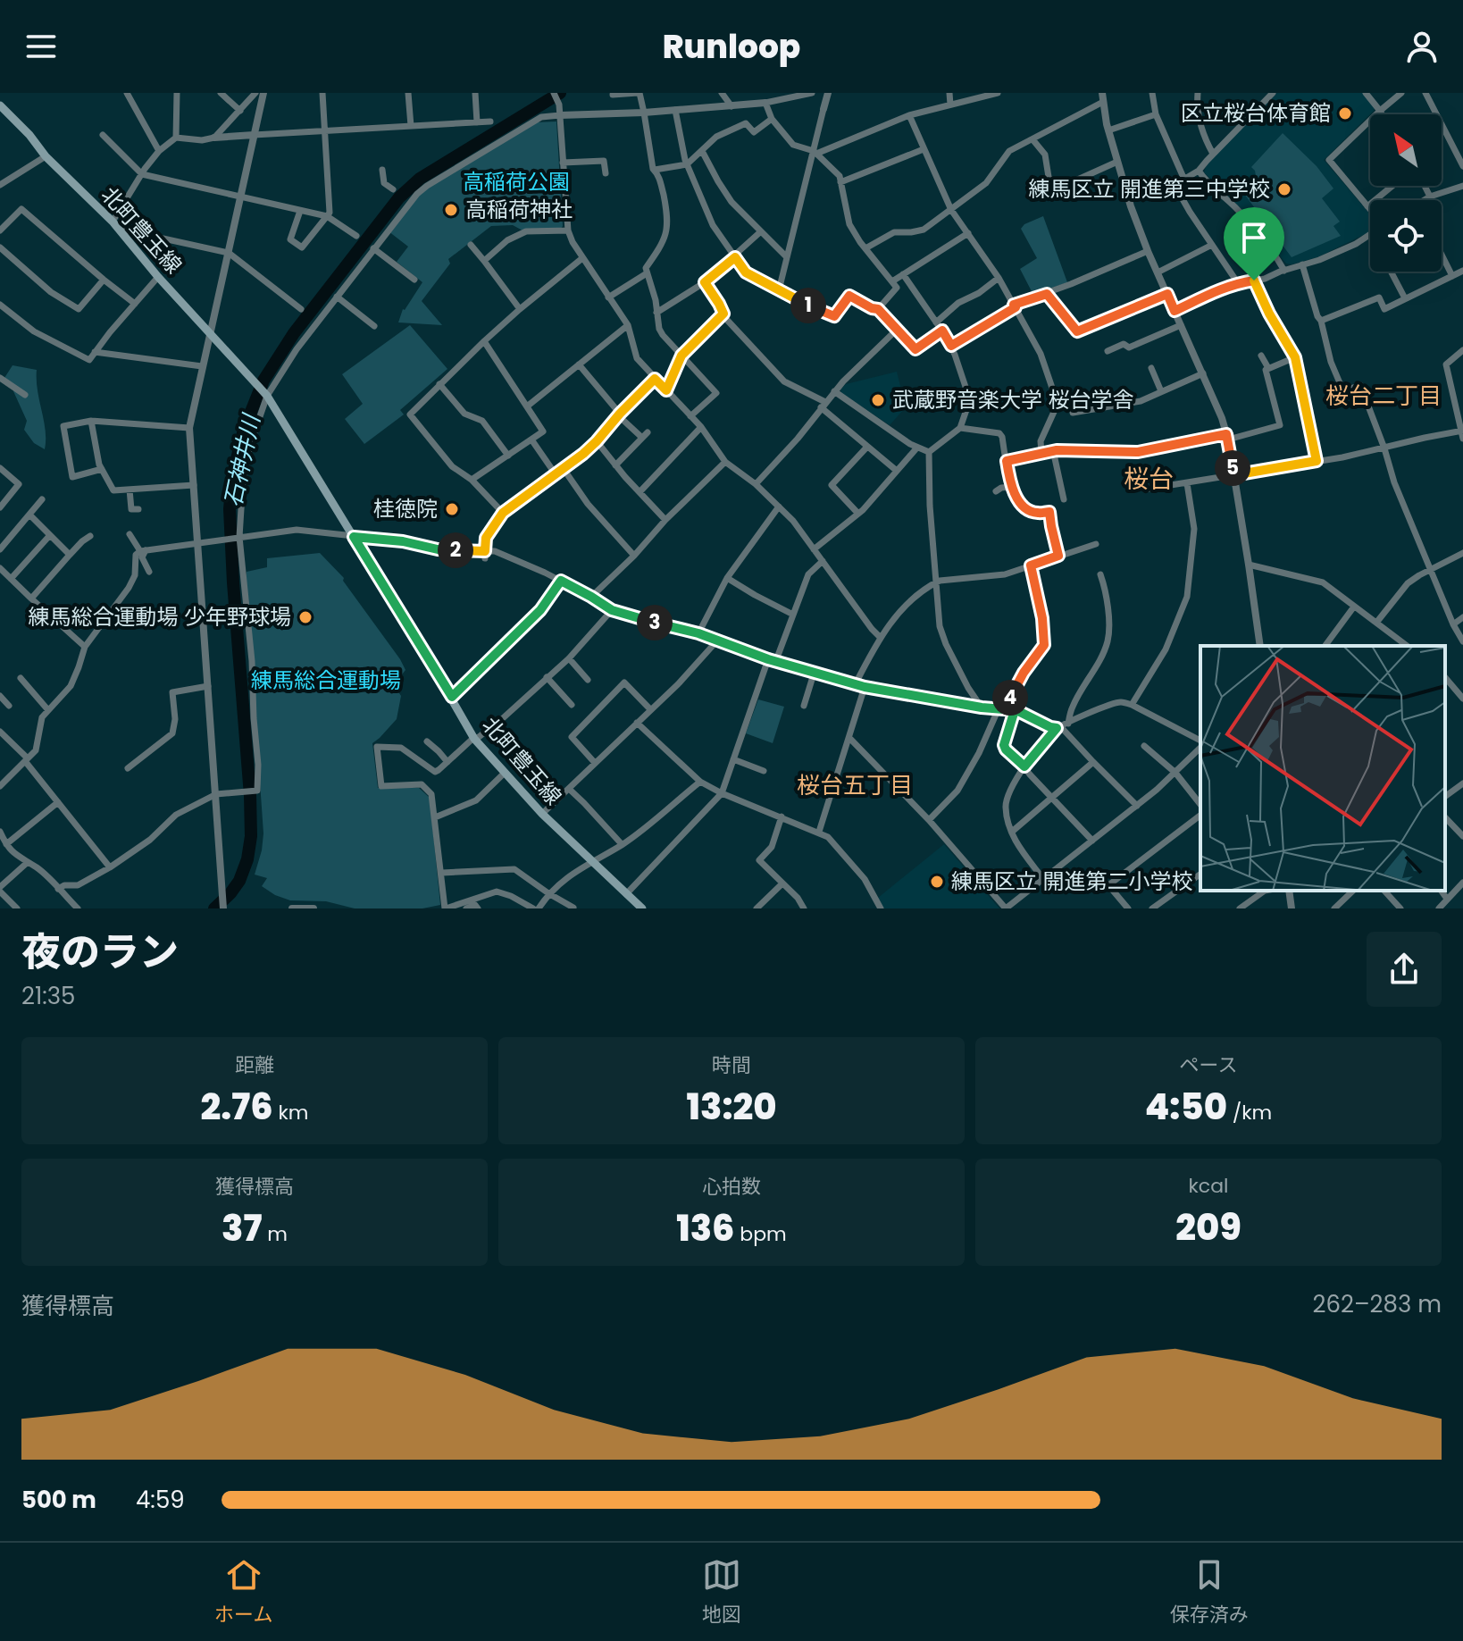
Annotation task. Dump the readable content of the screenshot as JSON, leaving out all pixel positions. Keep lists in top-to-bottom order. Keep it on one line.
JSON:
{"streets":{"main road":["北町豊玉線"]},"districts":["桜台二丁目","桜台","桜台五丁目"],"water":["石神井川"],"parks":["高稲荷公園","練馬総合運動場"],"places":["区立桜台体育館","練馬区立 開進第三中学校","高稲荷神社","武蔵野音楽大学 桜台学舎","桂徳院","練馬総合運動場 少年野球場","練馬区立 開進第二小学校"],"north":"top left","page":{"header":"Runloop","pins":["1","5","2","3","4"],"heading":["夜のラン","21:35"],"stats":[["距離","2.76 km"],["時間","13:20"],["ペース","4:50 /km"],["獲得標高","37 m"],["心拍数","136 bpm"],["kcal","209"]],"chart":["獲得標高","262–283 m"],"list":[{"name":"500 m","note":"4:59"}],"tabs":["ホーム","地図","保存済み"]}}
